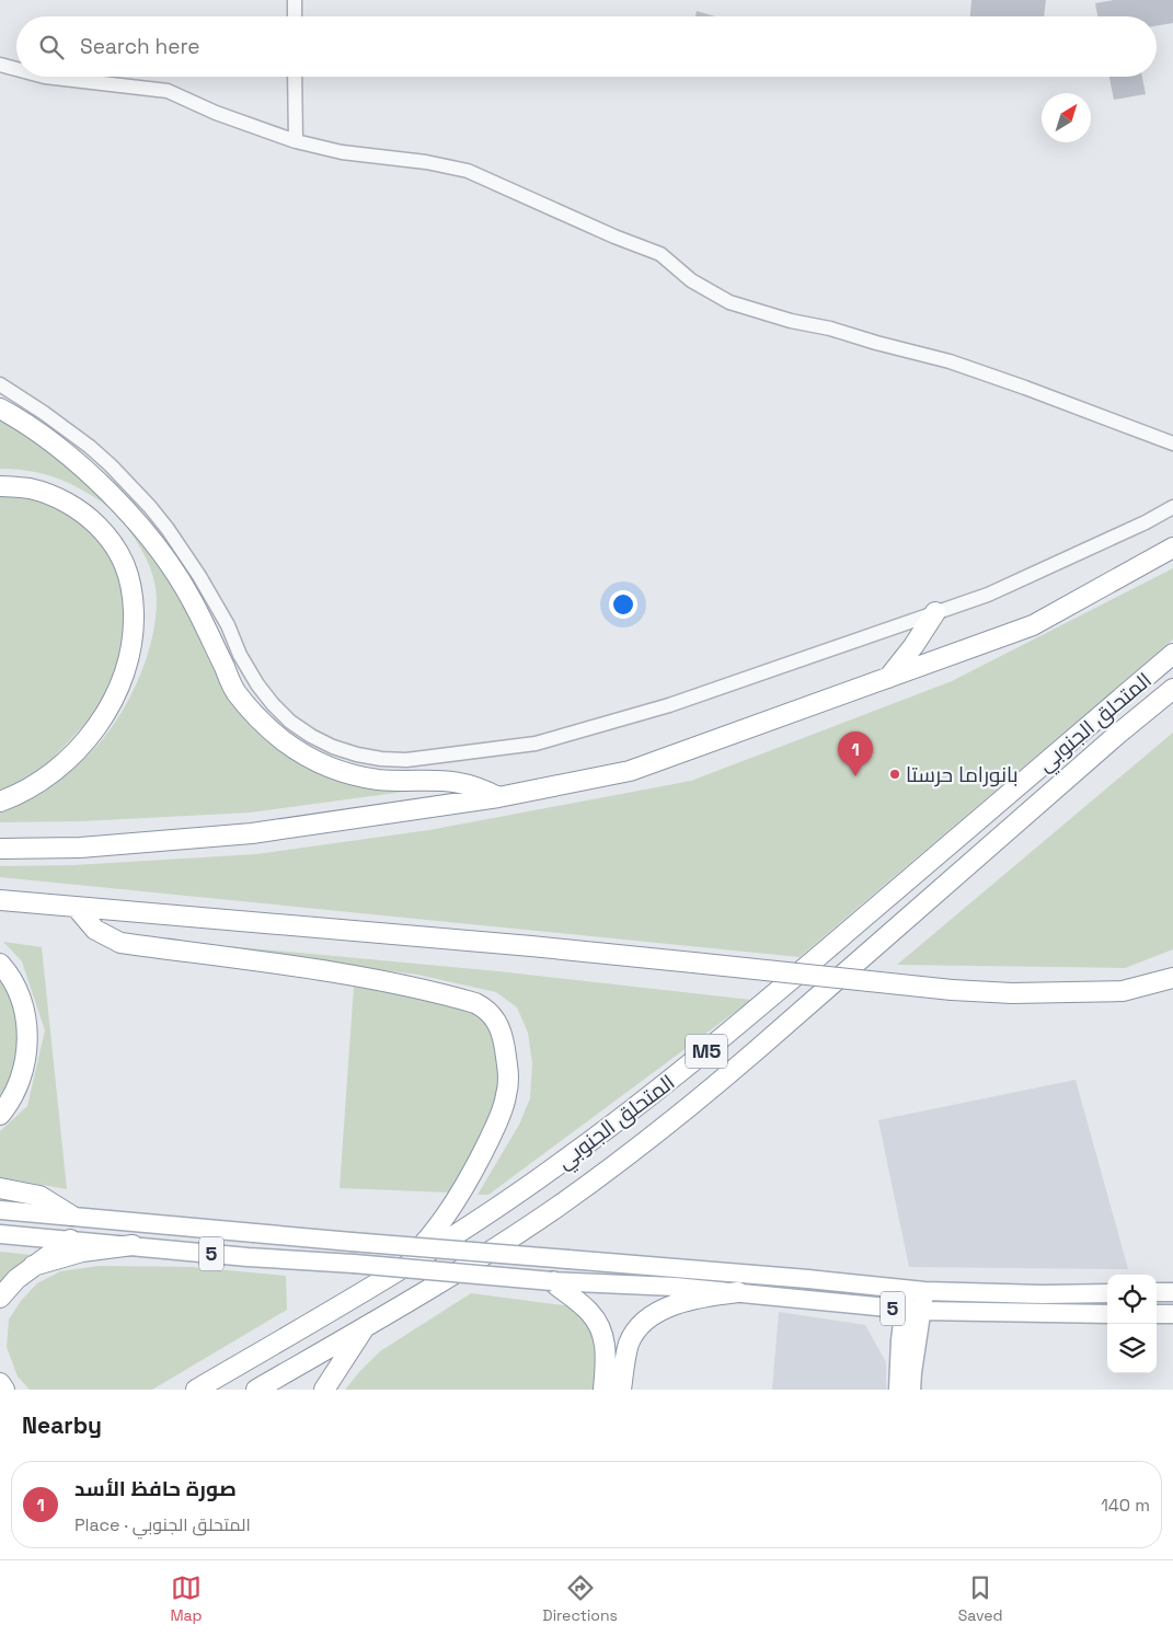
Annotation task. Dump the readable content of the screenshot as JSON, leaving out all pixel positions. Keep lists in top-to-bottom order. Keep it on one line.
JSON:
{"streets":{"highway":["المتحلق الجنوبي","M5"],"main road":["5"]},"places":["بانوراما حرستا"],"north":"top right","page":{"search":"Search here","pins":"1","heading":"Nearby","list":[{"mark":"1","name":"صورة حافظ الأسد","note":"Place · المتحلق الجنوبي","value":"140 m"}],"nav":["Map","Directions","Saved"]}}
